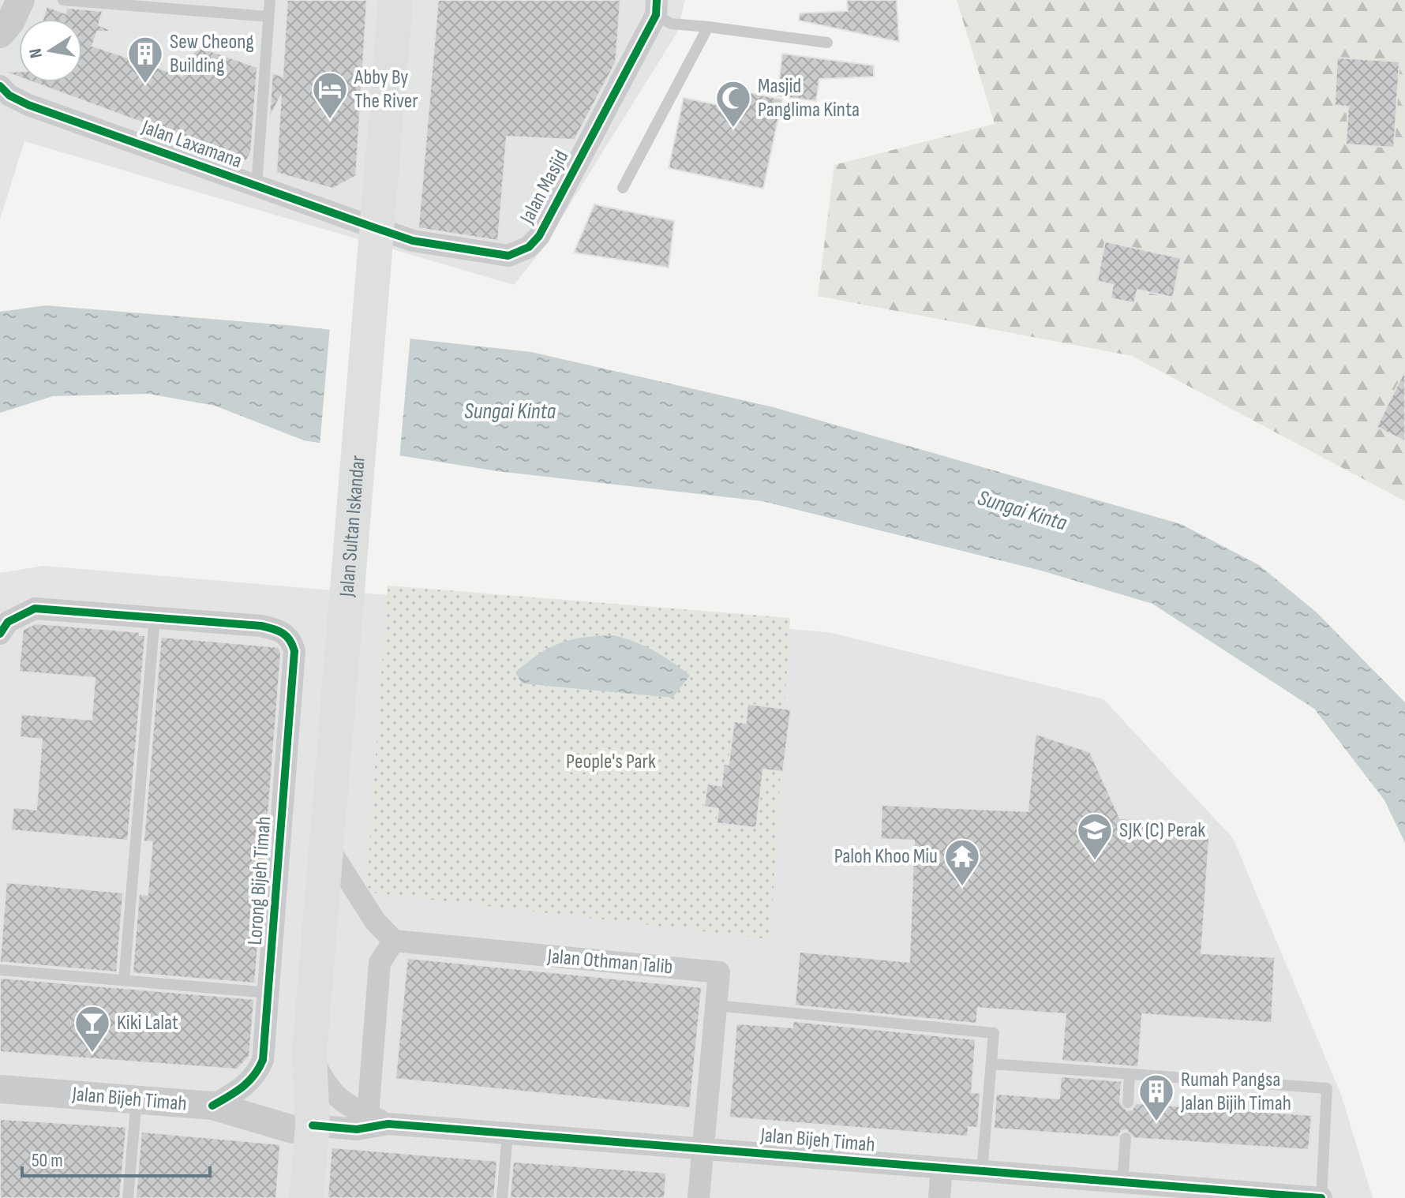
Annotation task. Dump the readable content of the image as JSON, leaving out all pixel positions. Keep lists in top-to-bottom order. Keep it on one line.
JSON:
{"streets":{"highway":["Jalan Sultan Iskandar"],"street":["Jalan Laxamana","Jalan Masjid","Lorong Bijeh Timah","Jalan Othman Talib","Jalan Bijeh Timah"]},"crossings":[["Jalan Laxamana","Jalan Masjid"],["Jalan Laxamana","Jalan Sultan Iskandar"],["Jalan Masjid","Jalan Sultan Iskandar"],["Jalan Sultan Iskandar","Jalan Bijeh Timah"],["Lorong Bijeh Timah","Jalan Bijeh Timah"],["Jalan Othman Talib","Jalan Bijeh Timah"]],"water":["Sungai Kinta"],"parks":["People's Park"],"places":{"building":["Sew Cheong Building","Rumah Pangsa Jalan Bijih Timah"],"hotel":["Abby By The River"],"mosque":["Masjid Panglima Kinta"],"school or university":["SJK (C) Perak"],"temple":["Paloh Khoo Miu"],"bar":["Kiki Lalat"]},"scale_bar":"50 m","north":"left"}
